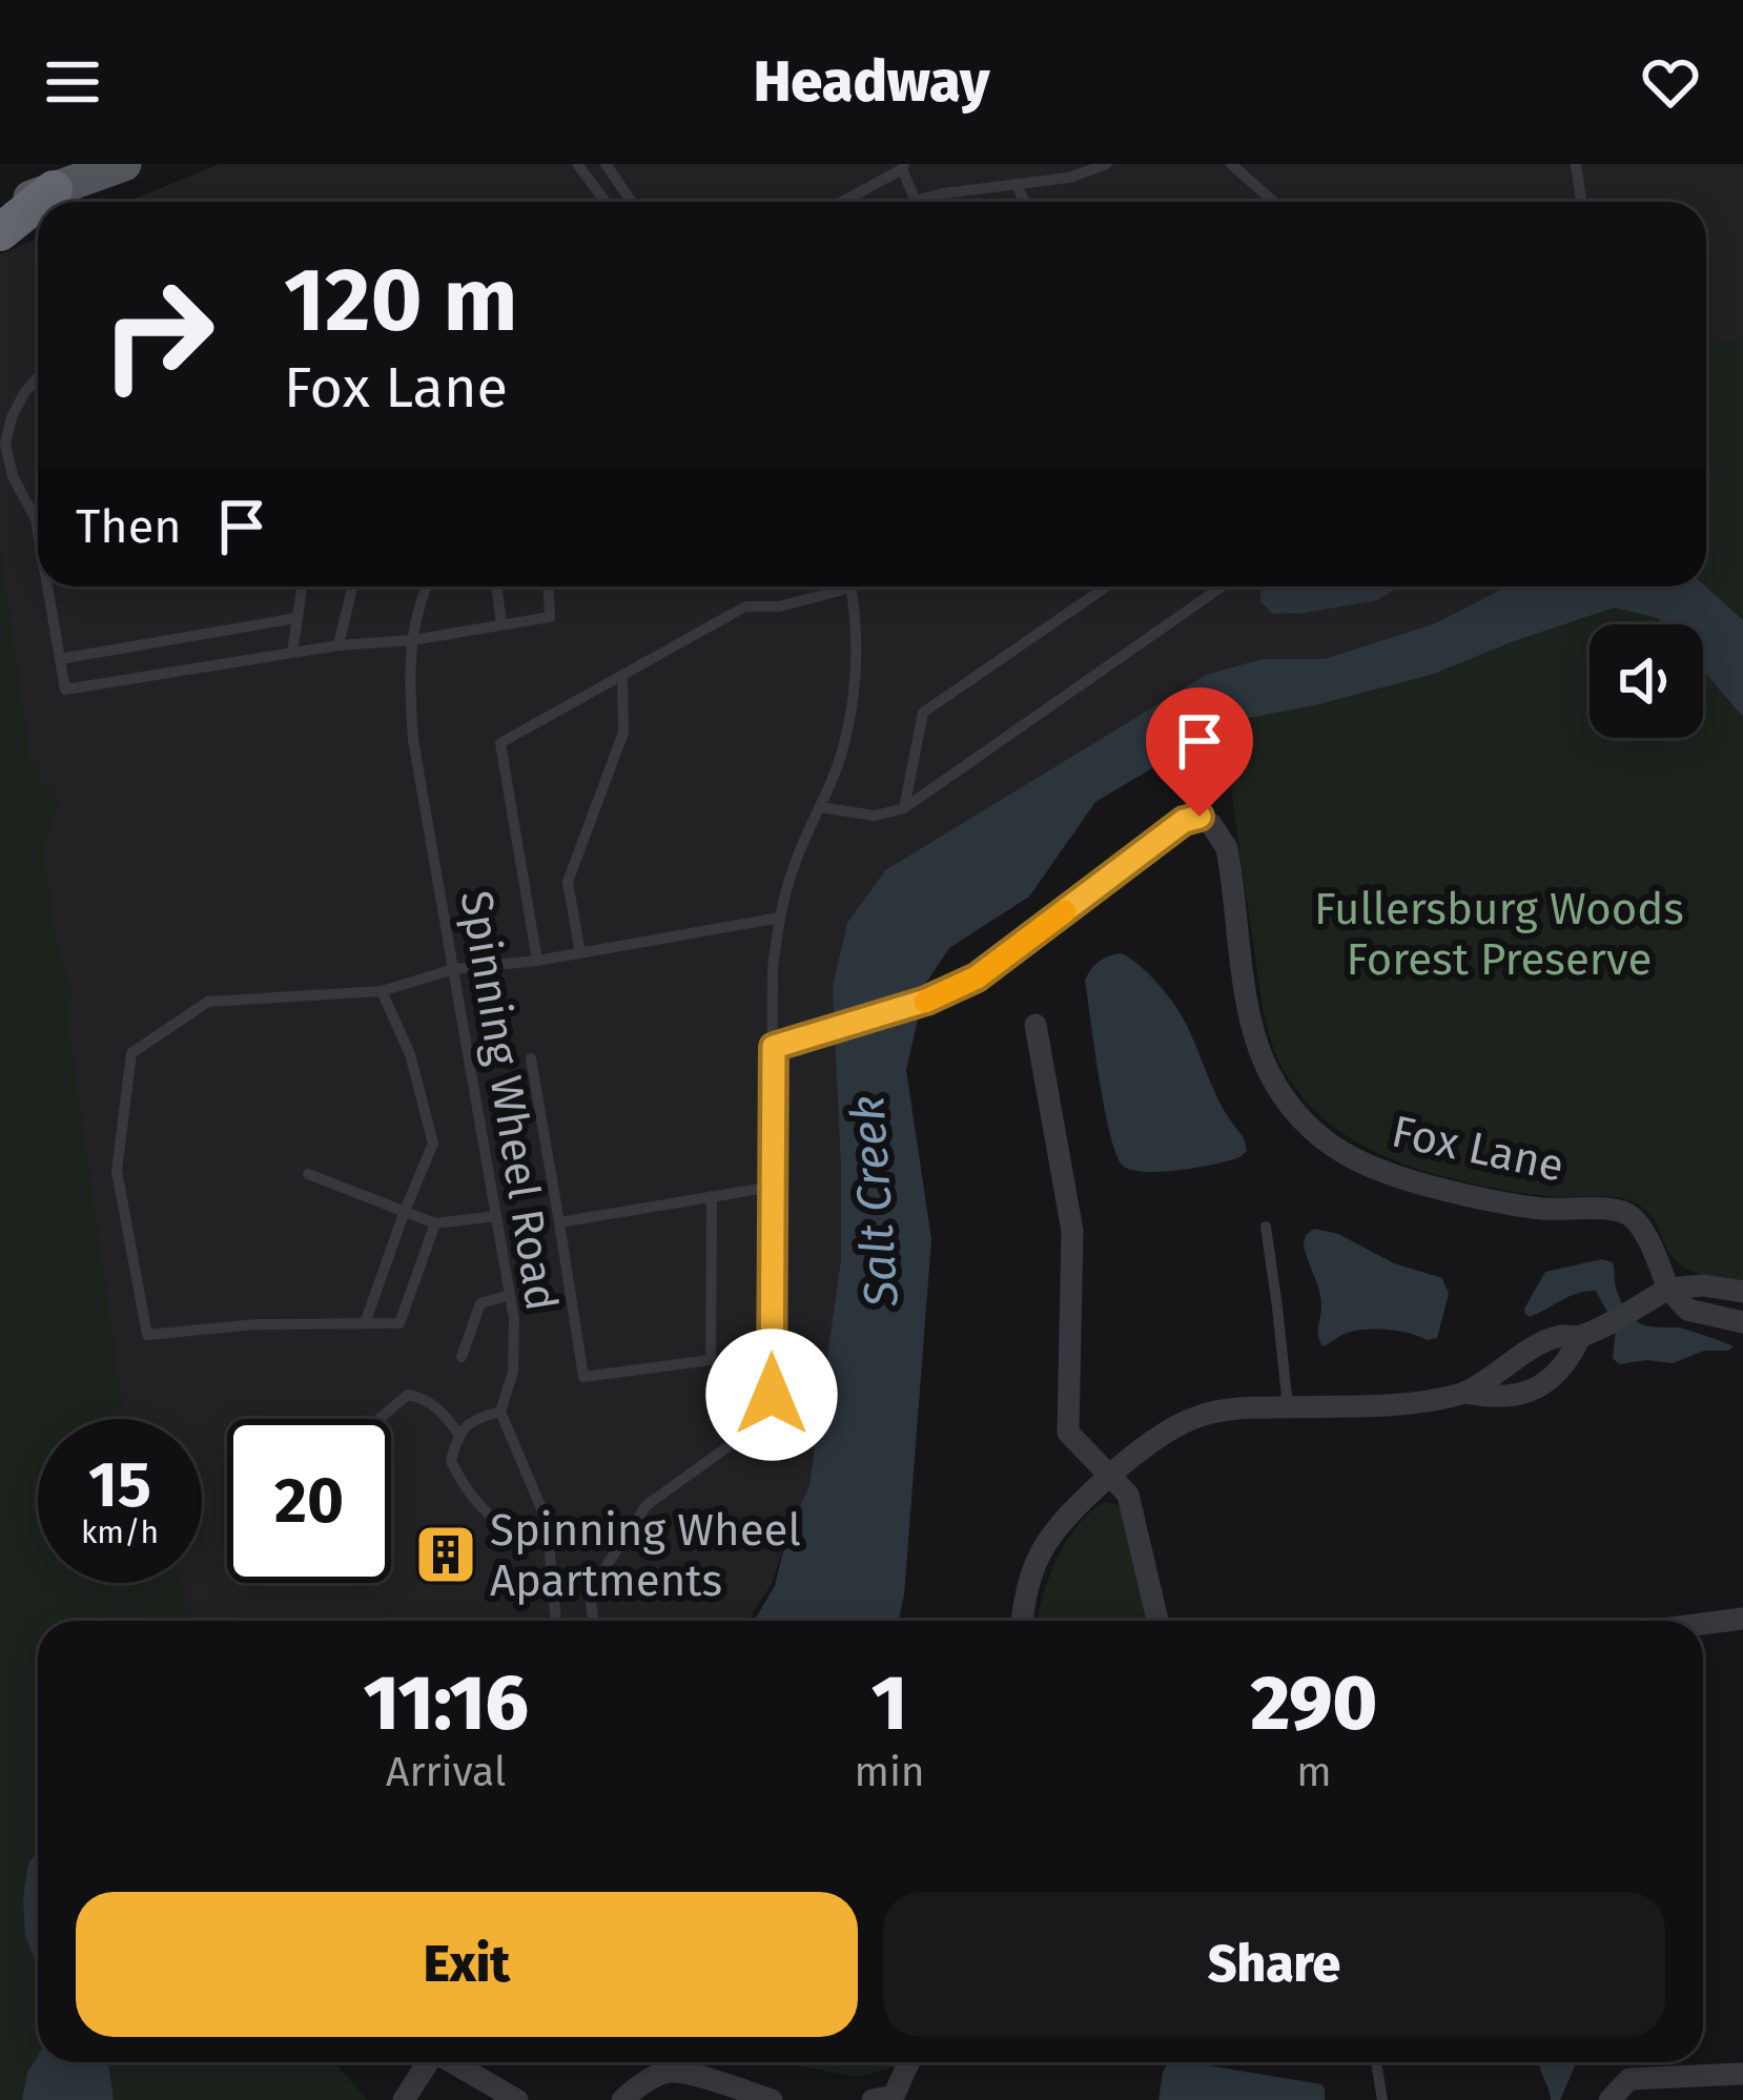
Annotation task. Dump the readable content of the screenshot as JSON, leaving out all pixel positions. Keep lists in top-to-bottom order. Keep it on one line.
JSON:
{"streets":{"street":["Fox Lane"],"lane":["Spinning Wheel Road"]},"water":["Salt Creek"],"parks":["Fullersburg Woods Forest Preserve"],"places":{"building":["Spinning Wheel Apartments"]},"page":{"header":"Headway","turn":["120 m","Fox Lane"],"then":"Then","speed":"15 km/h","limit":"20","eta":["11:16","Arrival","1","min","290","m"],"buttons":["Exit","Share"]}}
